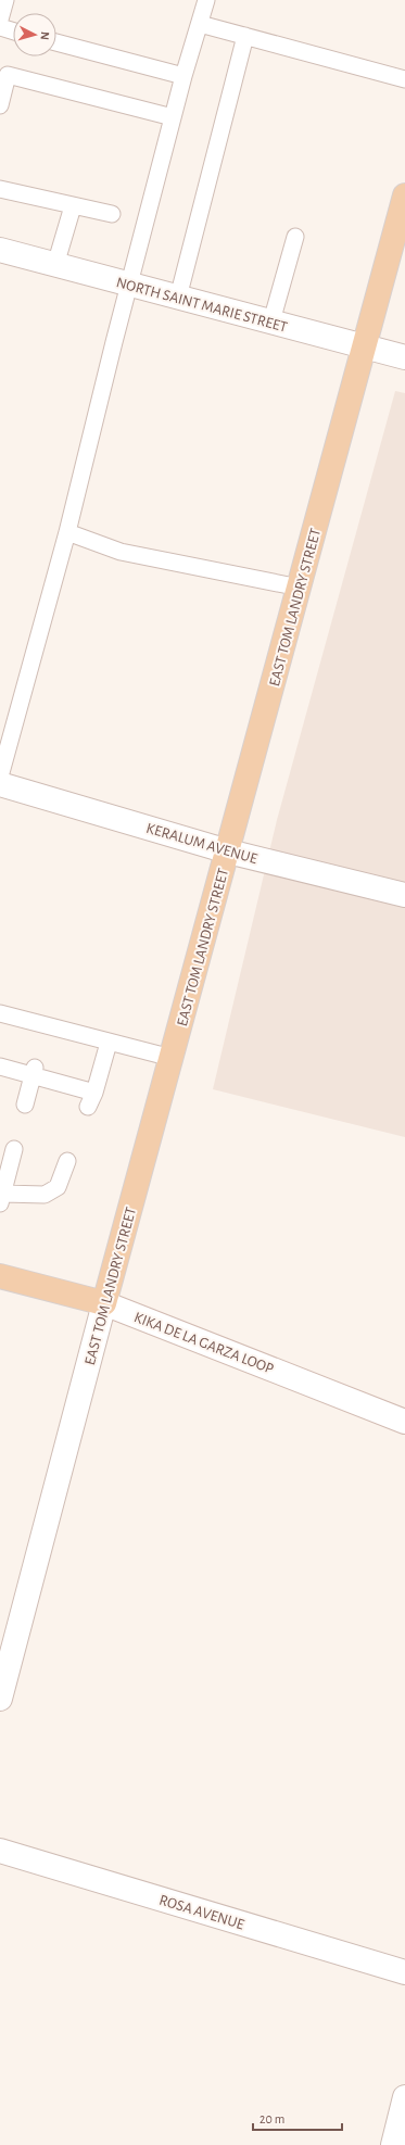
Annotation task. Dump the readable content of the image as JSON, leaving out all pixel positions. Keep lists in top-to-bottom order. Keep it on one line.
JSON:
{"streets":{"main road":["EAST TOM LANDRY STREET","KIKA DE LA GARZA LOOP"],"street":["NORTH SAINT MARIE STREET","KERALUM AVENUE","ROSA AVENUE"]},"crossings":[["NORTH SAINT MARIE STREET","EAST TOM LANDRY STREET"],["EAST TOM LANDRY STREET","KERALUM AVENUE"],["EAST TOM LANDRY STREET","KIKA DE LA GARZA LOOP"]],"scale_bar":"20 m","north":"right"}
